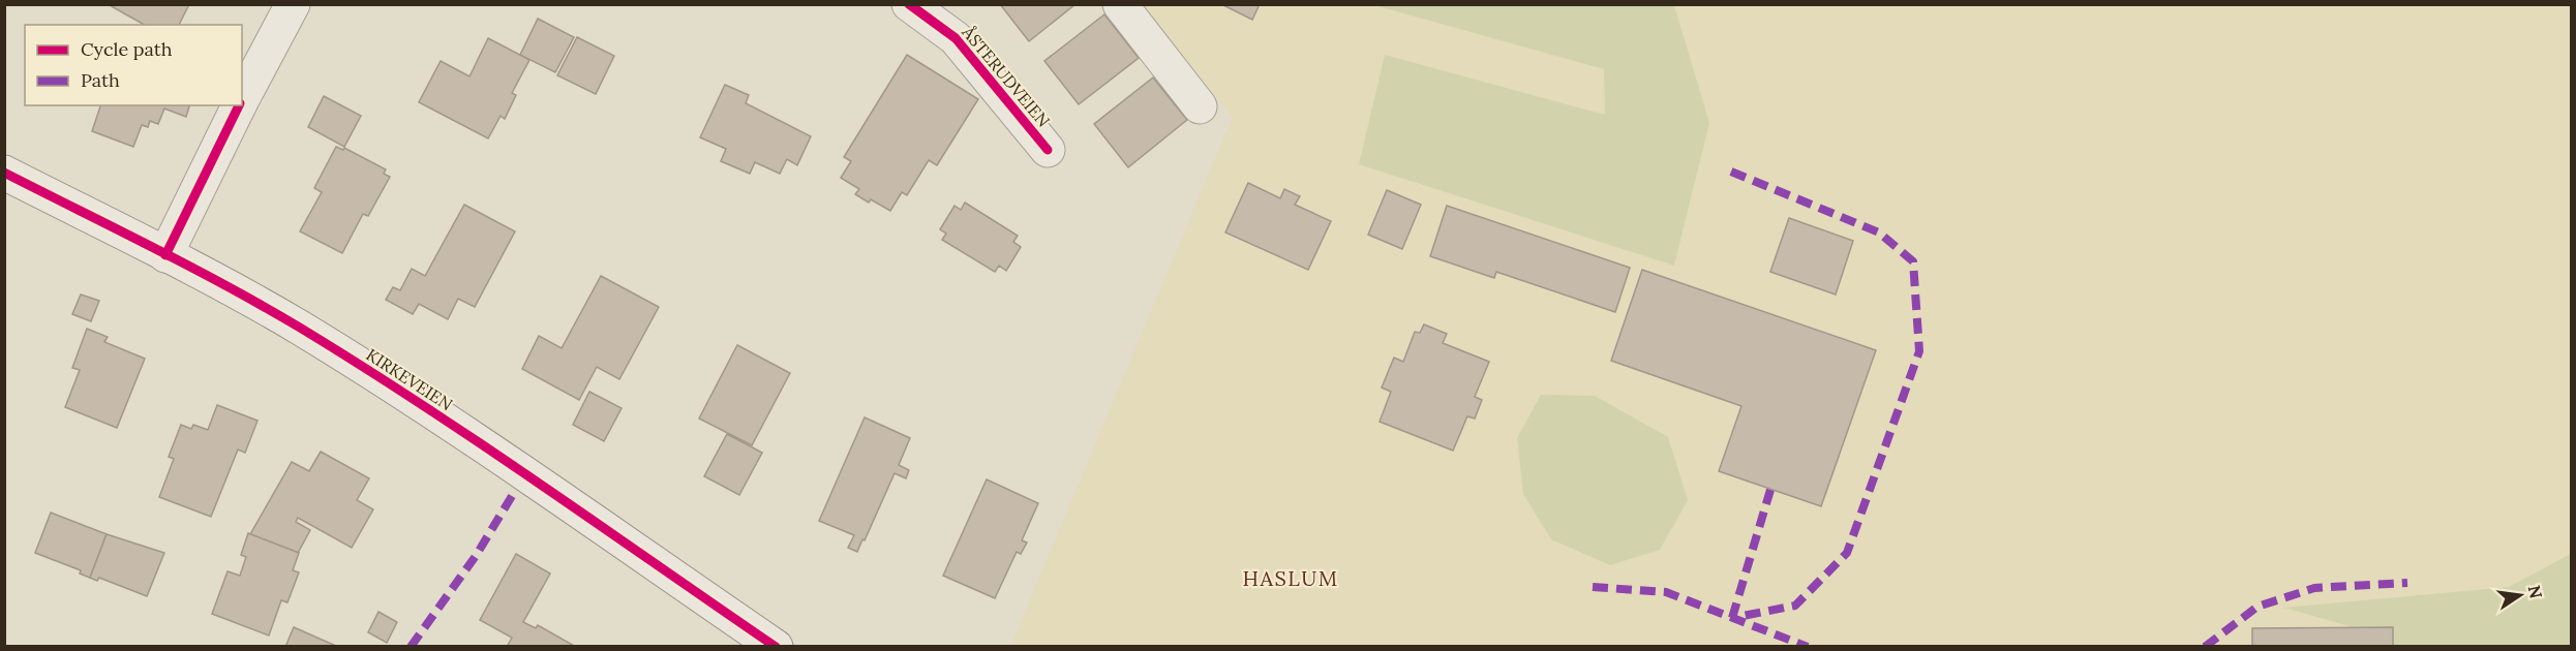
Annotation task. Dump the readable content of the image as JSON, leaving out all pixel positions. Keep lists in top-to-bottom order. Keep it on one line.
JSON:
{"streets":{"main road":["ÅSTERUDVEIEN","KIRKEVEIEN"]},"districts":["HASLUM"],"legend":["Cycle path","Path"],"north":"right"}
